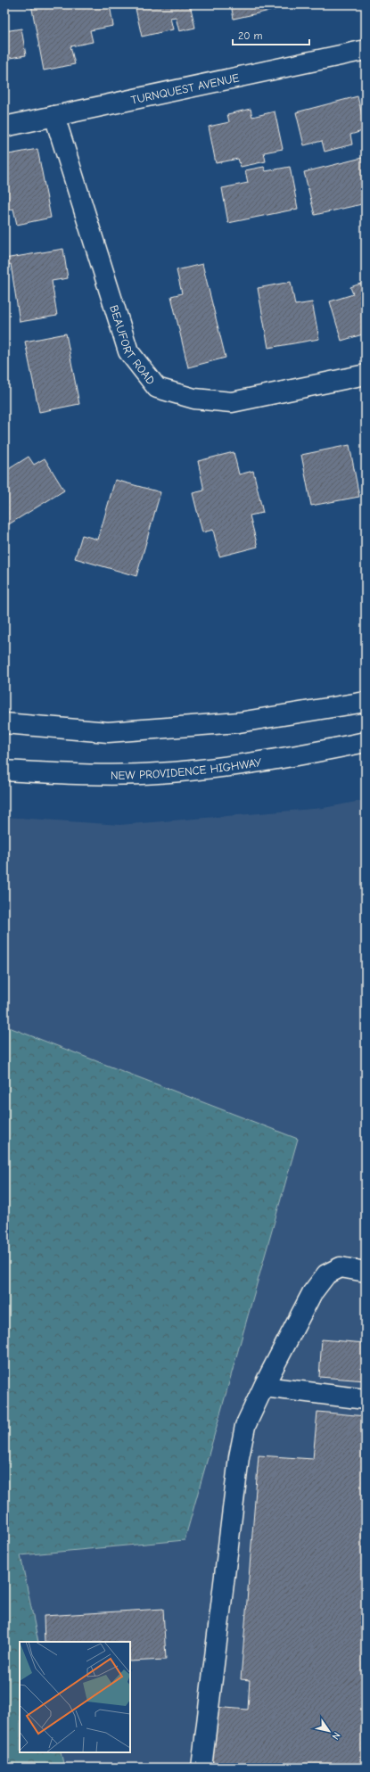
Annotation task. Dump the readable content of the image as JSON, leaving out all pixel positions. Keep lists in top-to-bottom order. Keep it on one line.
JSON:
{"streets":{"main road":["TURNQUEST AVENUE","BEAUFORT ROAD","NEW PROVIDENCE HIGHWAY"]},"crossings":[["TURNQUEST AVENUE","BEAUFORT ROAD"]],"scale_bar":"20 m","north":"bottom right"}
